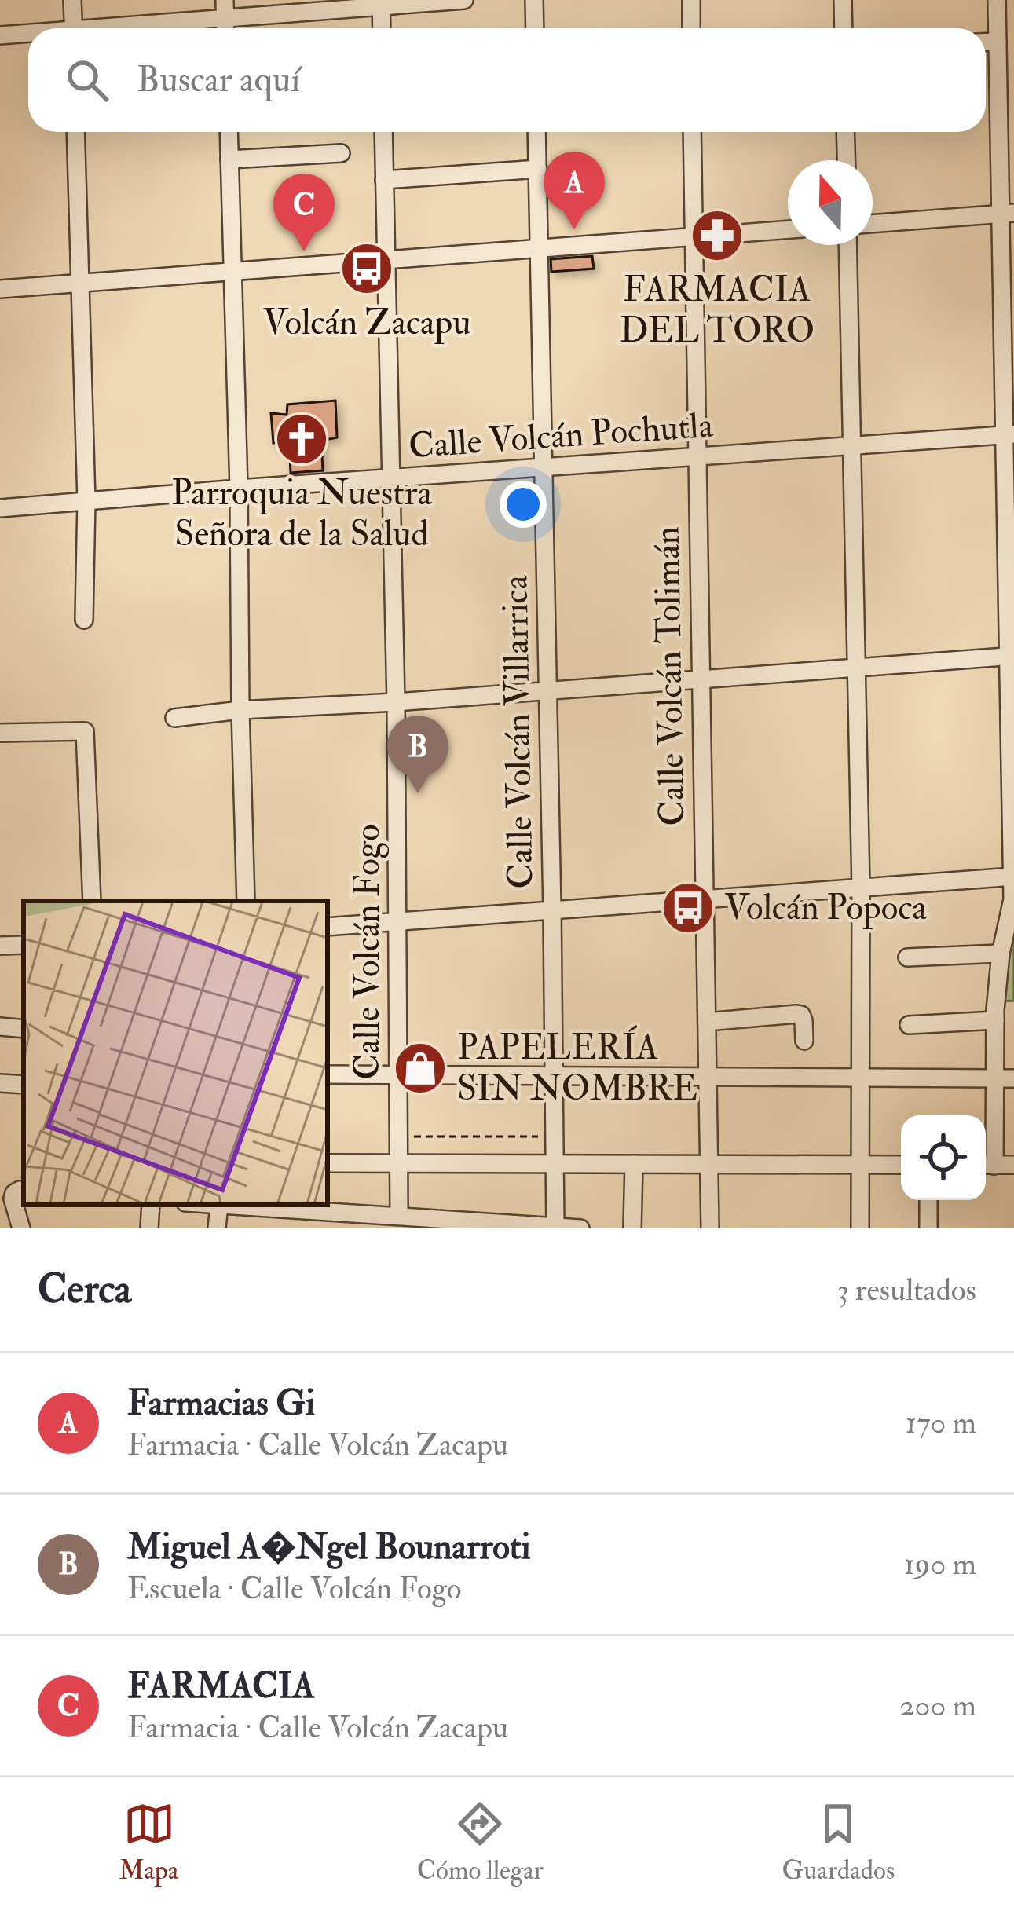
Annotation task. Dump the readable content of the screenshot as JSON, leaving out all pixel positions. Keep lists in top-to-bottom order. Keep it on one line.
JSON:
{"streets":{"street":["Calle Volcán Pochutla","Calle Volcán Tolimán","Calle Volcán Villarrica","Calle Volcán Fogo"]},"crossings":[["Calle Volcán Pochutla","Calle Volcán Tolimán"],["Calle Volcán Pochutla","Calle Volcán Villarrica"],["Calle Volcán Pochutla","Calle Volcán Fogo"]],"places":{"pharmacy":["FARMACIA DEL TORO"],"bus stop":["Volcán Zacapu","Volcán Popoca"],"church":["Parroquia Nuestra Señora de la Salud"],"shop":["PAPELERÍA SIN NOMBRE"]},"north":"top","page":{"search":"Buscar aquí","pins":["A","C","B"],"heading":["Cerca","3 resultados"],"list":[{"mark":"A","name":"Farmacias Gi","note":"Farmacia · Calle Volcán Zacapu","value":"170 m"},{"mark":"B","name":"Miguel A�Ngel Bounarroti","note":"Escuela · Calle Volcán Fogo","value":"190 m"},{"mark":"C","name":"FARMACIA","note":"Farmacia · Calle Volcán Zacapu","value":"200 m"}],"nav":["Mapa","Cómo llegar","Guardados"]}}
